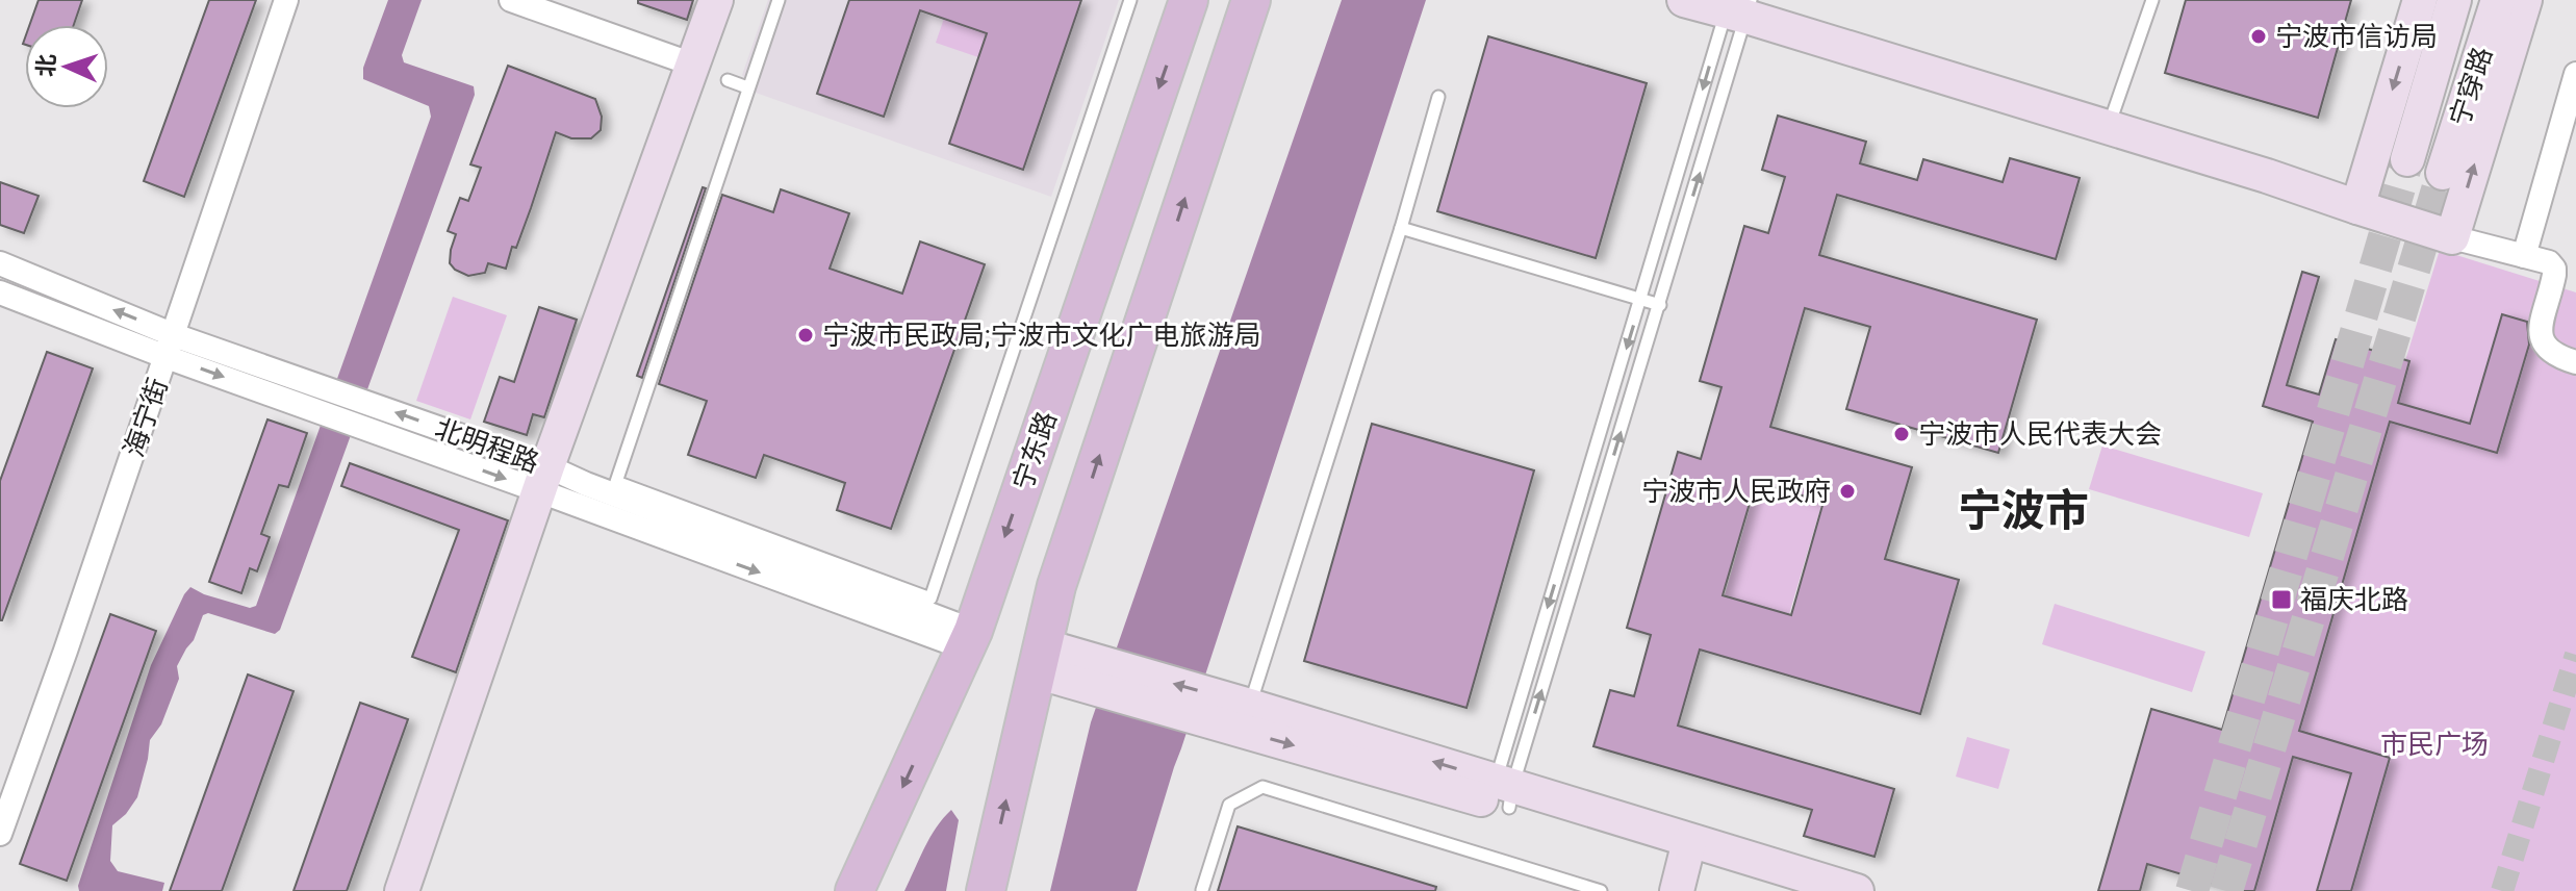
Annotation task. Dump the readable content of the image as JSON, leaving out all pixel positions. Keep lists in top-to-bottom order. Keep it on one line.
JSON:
{"streets":{"main road":["宁东路"],"street":["宁穿路","海宁街","北明程路"]},"crossings":[["海宁街","北明程路"],["北明程路","宁东路"]],"districts":["宁波市"],"parks":["市民广场"],"places":{"other":["宁波市信访局","宁波市民政局;宁波市文化广电旅游局","宁波市人民代表大会","宁波市人民政府"],"transit":["福庆北路"]},"north":"left"}
